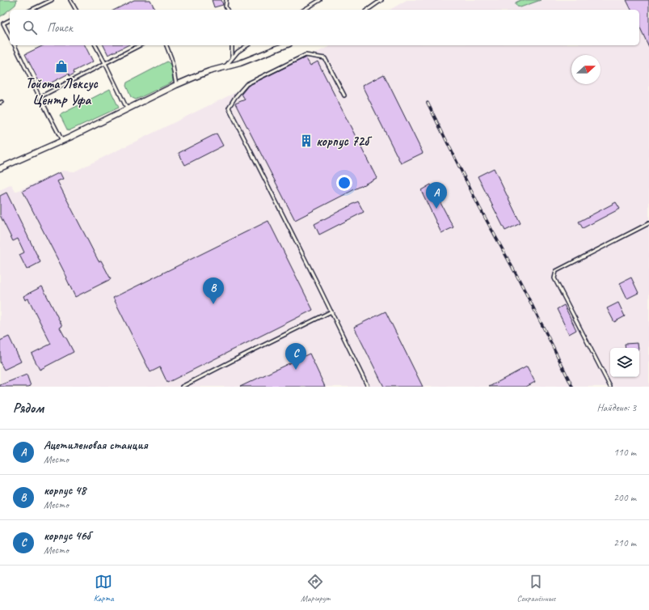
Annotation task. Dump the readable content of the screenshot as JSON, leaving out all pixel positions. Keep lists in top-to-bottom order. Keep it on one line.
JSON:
{"places":{"shop":["Тойота Лексус Центр Уфа"],"building":["корпус 72б"]},"north":"right","page":{"search":"Поиск","pins":["A","B","C"],"heading":["Рядом","Найдено: 3"],"list":[{"mark":"A","name":"Ацетиленовая станция","note":"Место","value":"110 m"},{"mark":"B","name":"корпус 48","note":"Место","value":"200 m"},{"mark":"C","name":"корпус 46б","note":"Место","value":"210 m"}],"nav":["Карта","Маршрут","Сохранённые"]}}
